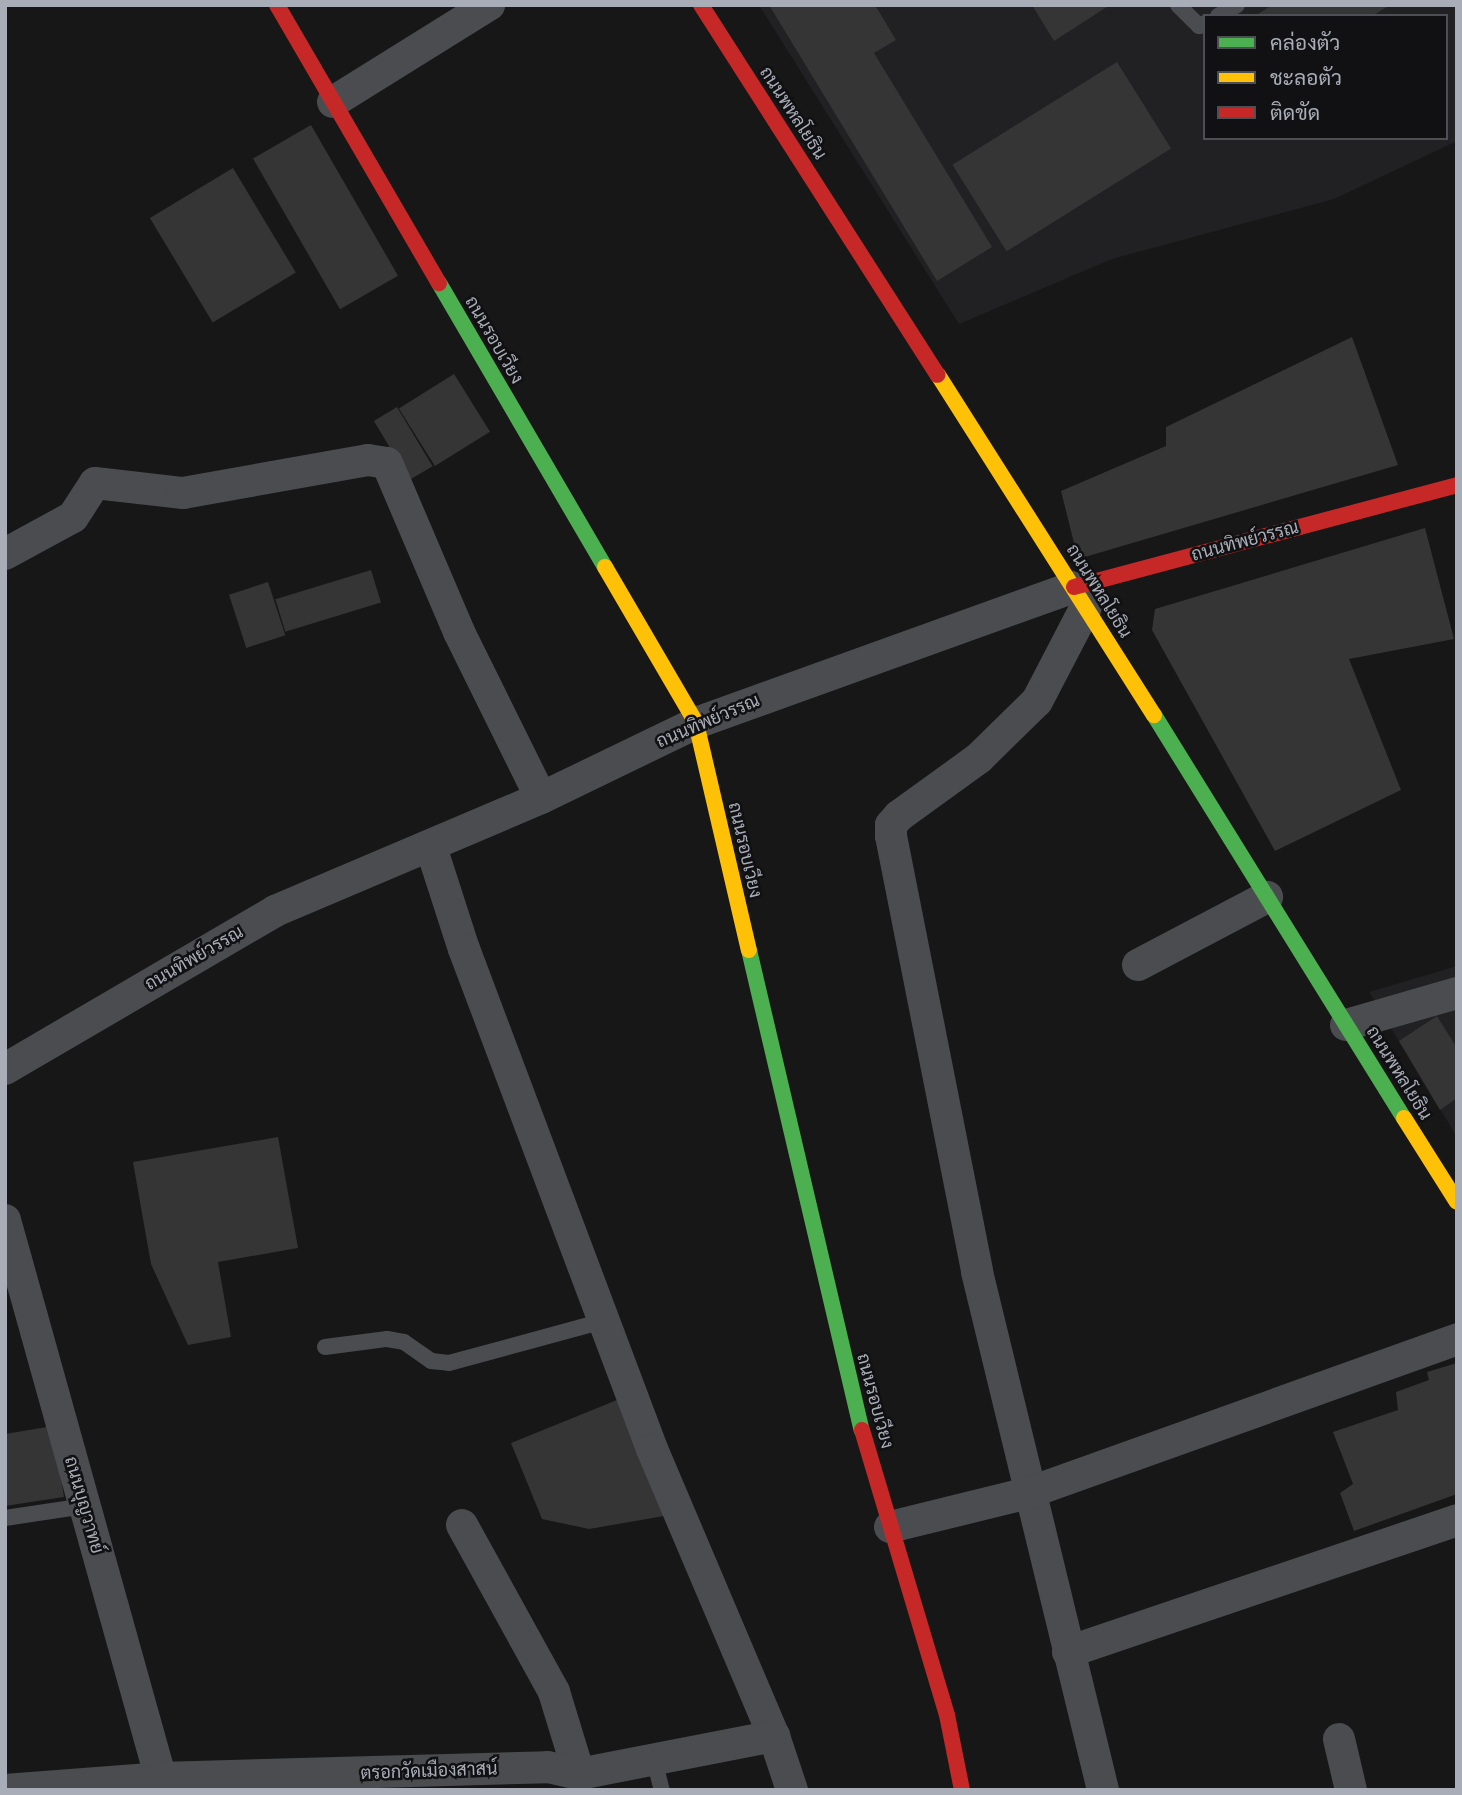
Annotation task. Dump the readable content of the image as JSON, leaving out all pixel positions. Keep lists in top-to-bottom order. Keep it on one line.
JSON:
{"streets":{"street":["ถนนพหลโยธิน","ถนนรอบเวียง","ถนนทิพย์วรรณ","ถนนบุญวาทย์","ตรอกวัดเมืองสาสน์"]},"crossings":[["ถนนพหลโยธิน","ถนนทิพย์วรรณ"],["ถนนรอบเวียง","ถนนทิพย์วรรณ"],["ถนนบุญวาทย์","ตรอกวัดเมืองสาสน์"]],"legend":["คล่องตัว","ชะลอตัว","ติดขัด"]}
